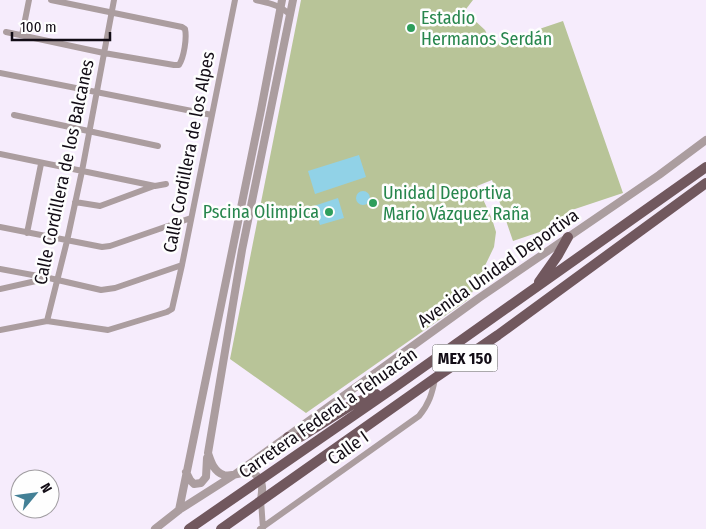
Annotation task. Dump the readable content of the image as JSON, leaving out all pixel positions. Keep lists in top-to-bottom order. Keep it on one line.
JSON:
{"streets":{"main road":["MEX 150","Carretera Federal a Tehuacán"],"street":["Calle Cordillera de los Alpes","Calle Cordillera de los Balcanes","Avenida Unidad Deportiva","Calle I"]},"crossings":[["Calle Cordillera de los Alpes","Calle Cordillera de los Balcanes"],["Carretera Federal a Tehuacán","Calle I"]],"places":["Estadio Hermanos Serdán","Unidad Deportiva Mario Vázquez Raña","Pscina Olimpica"],"scale_bar":"100 m","north":"top right"}
